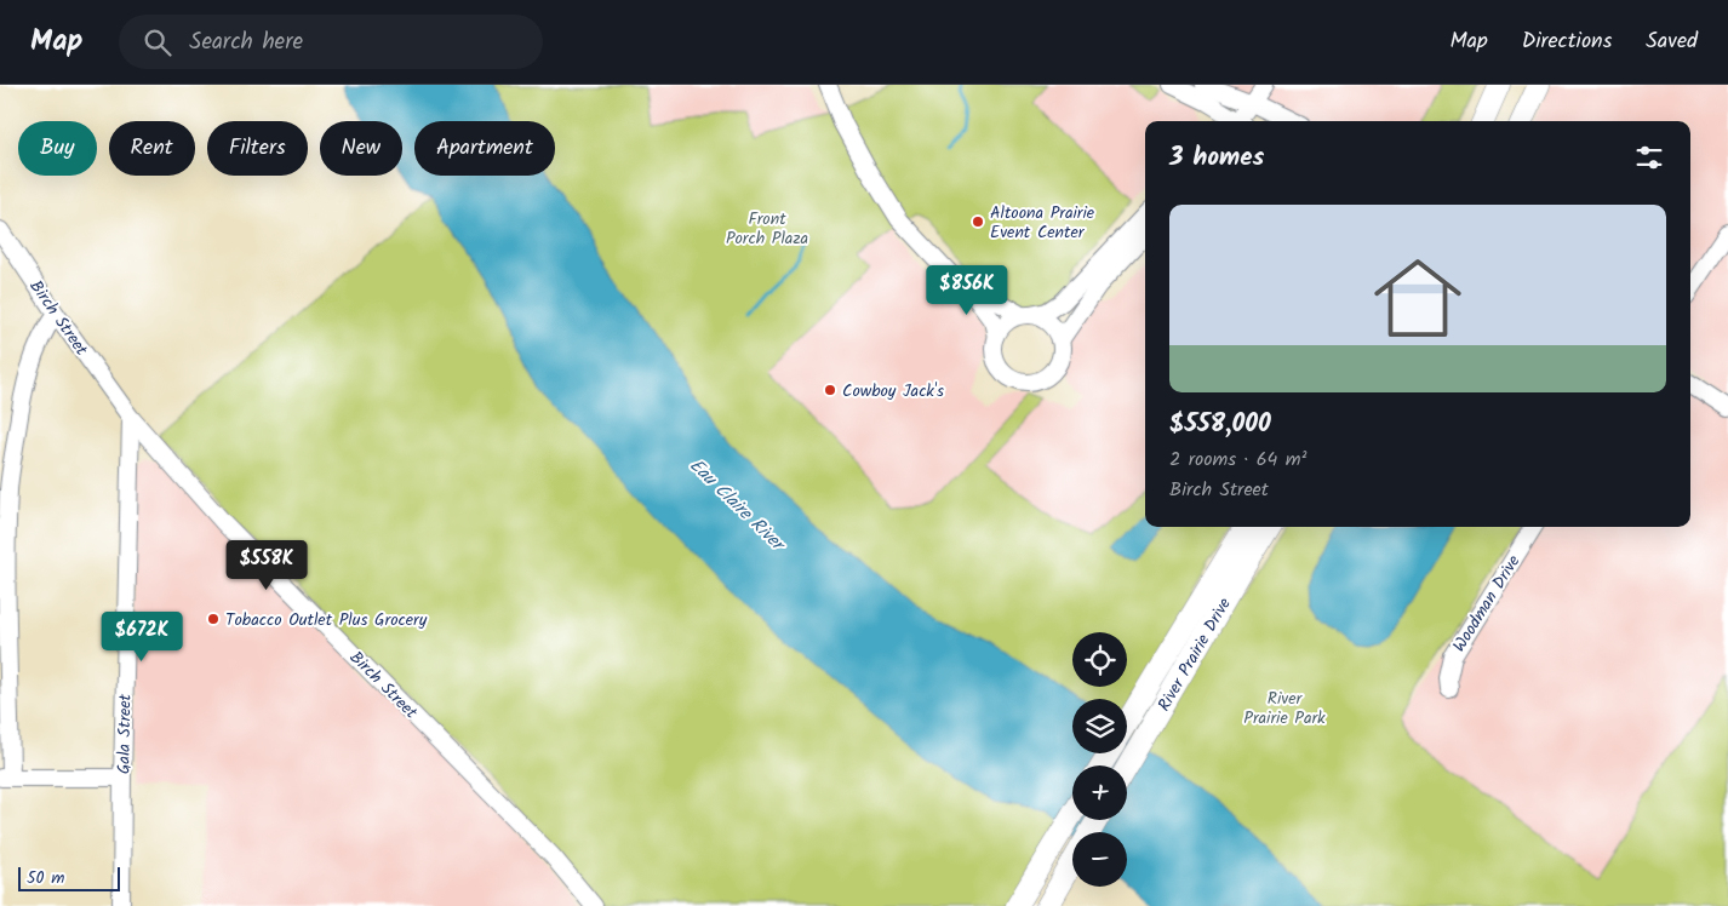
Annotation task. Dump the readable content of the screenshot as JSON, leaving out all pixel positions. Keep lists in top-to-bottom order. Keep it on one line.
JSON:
{"streets":{"main road":["River Prairie Drive"],"street":["Birch Street","Woodman Drive","Gala Street"]},"crossings":[["Birch Street","Gala Street"]],"water":["Eau Claire River"],"parks":["Front Porch Plaza","River Prairie Park"],"places":["Altoona Prairie Event Center","Cowboy Jack's","Tobacco Outlet Plus Grocery"],"scale_bar":"50 m","page":{"header":"Map","search":"Search here","nav":["Map","Directions","Saved"],"chip":["Buy","Rent","Filters","New","Apartment"],"heading":"3 homes","list":[{"name":"$558,000","note":"2 rooms · 64 m² · Birch Street"}],"price":["$856K","$558K","$672K"],"map_buttons":["+","−"],"scale":"50 m"}}
